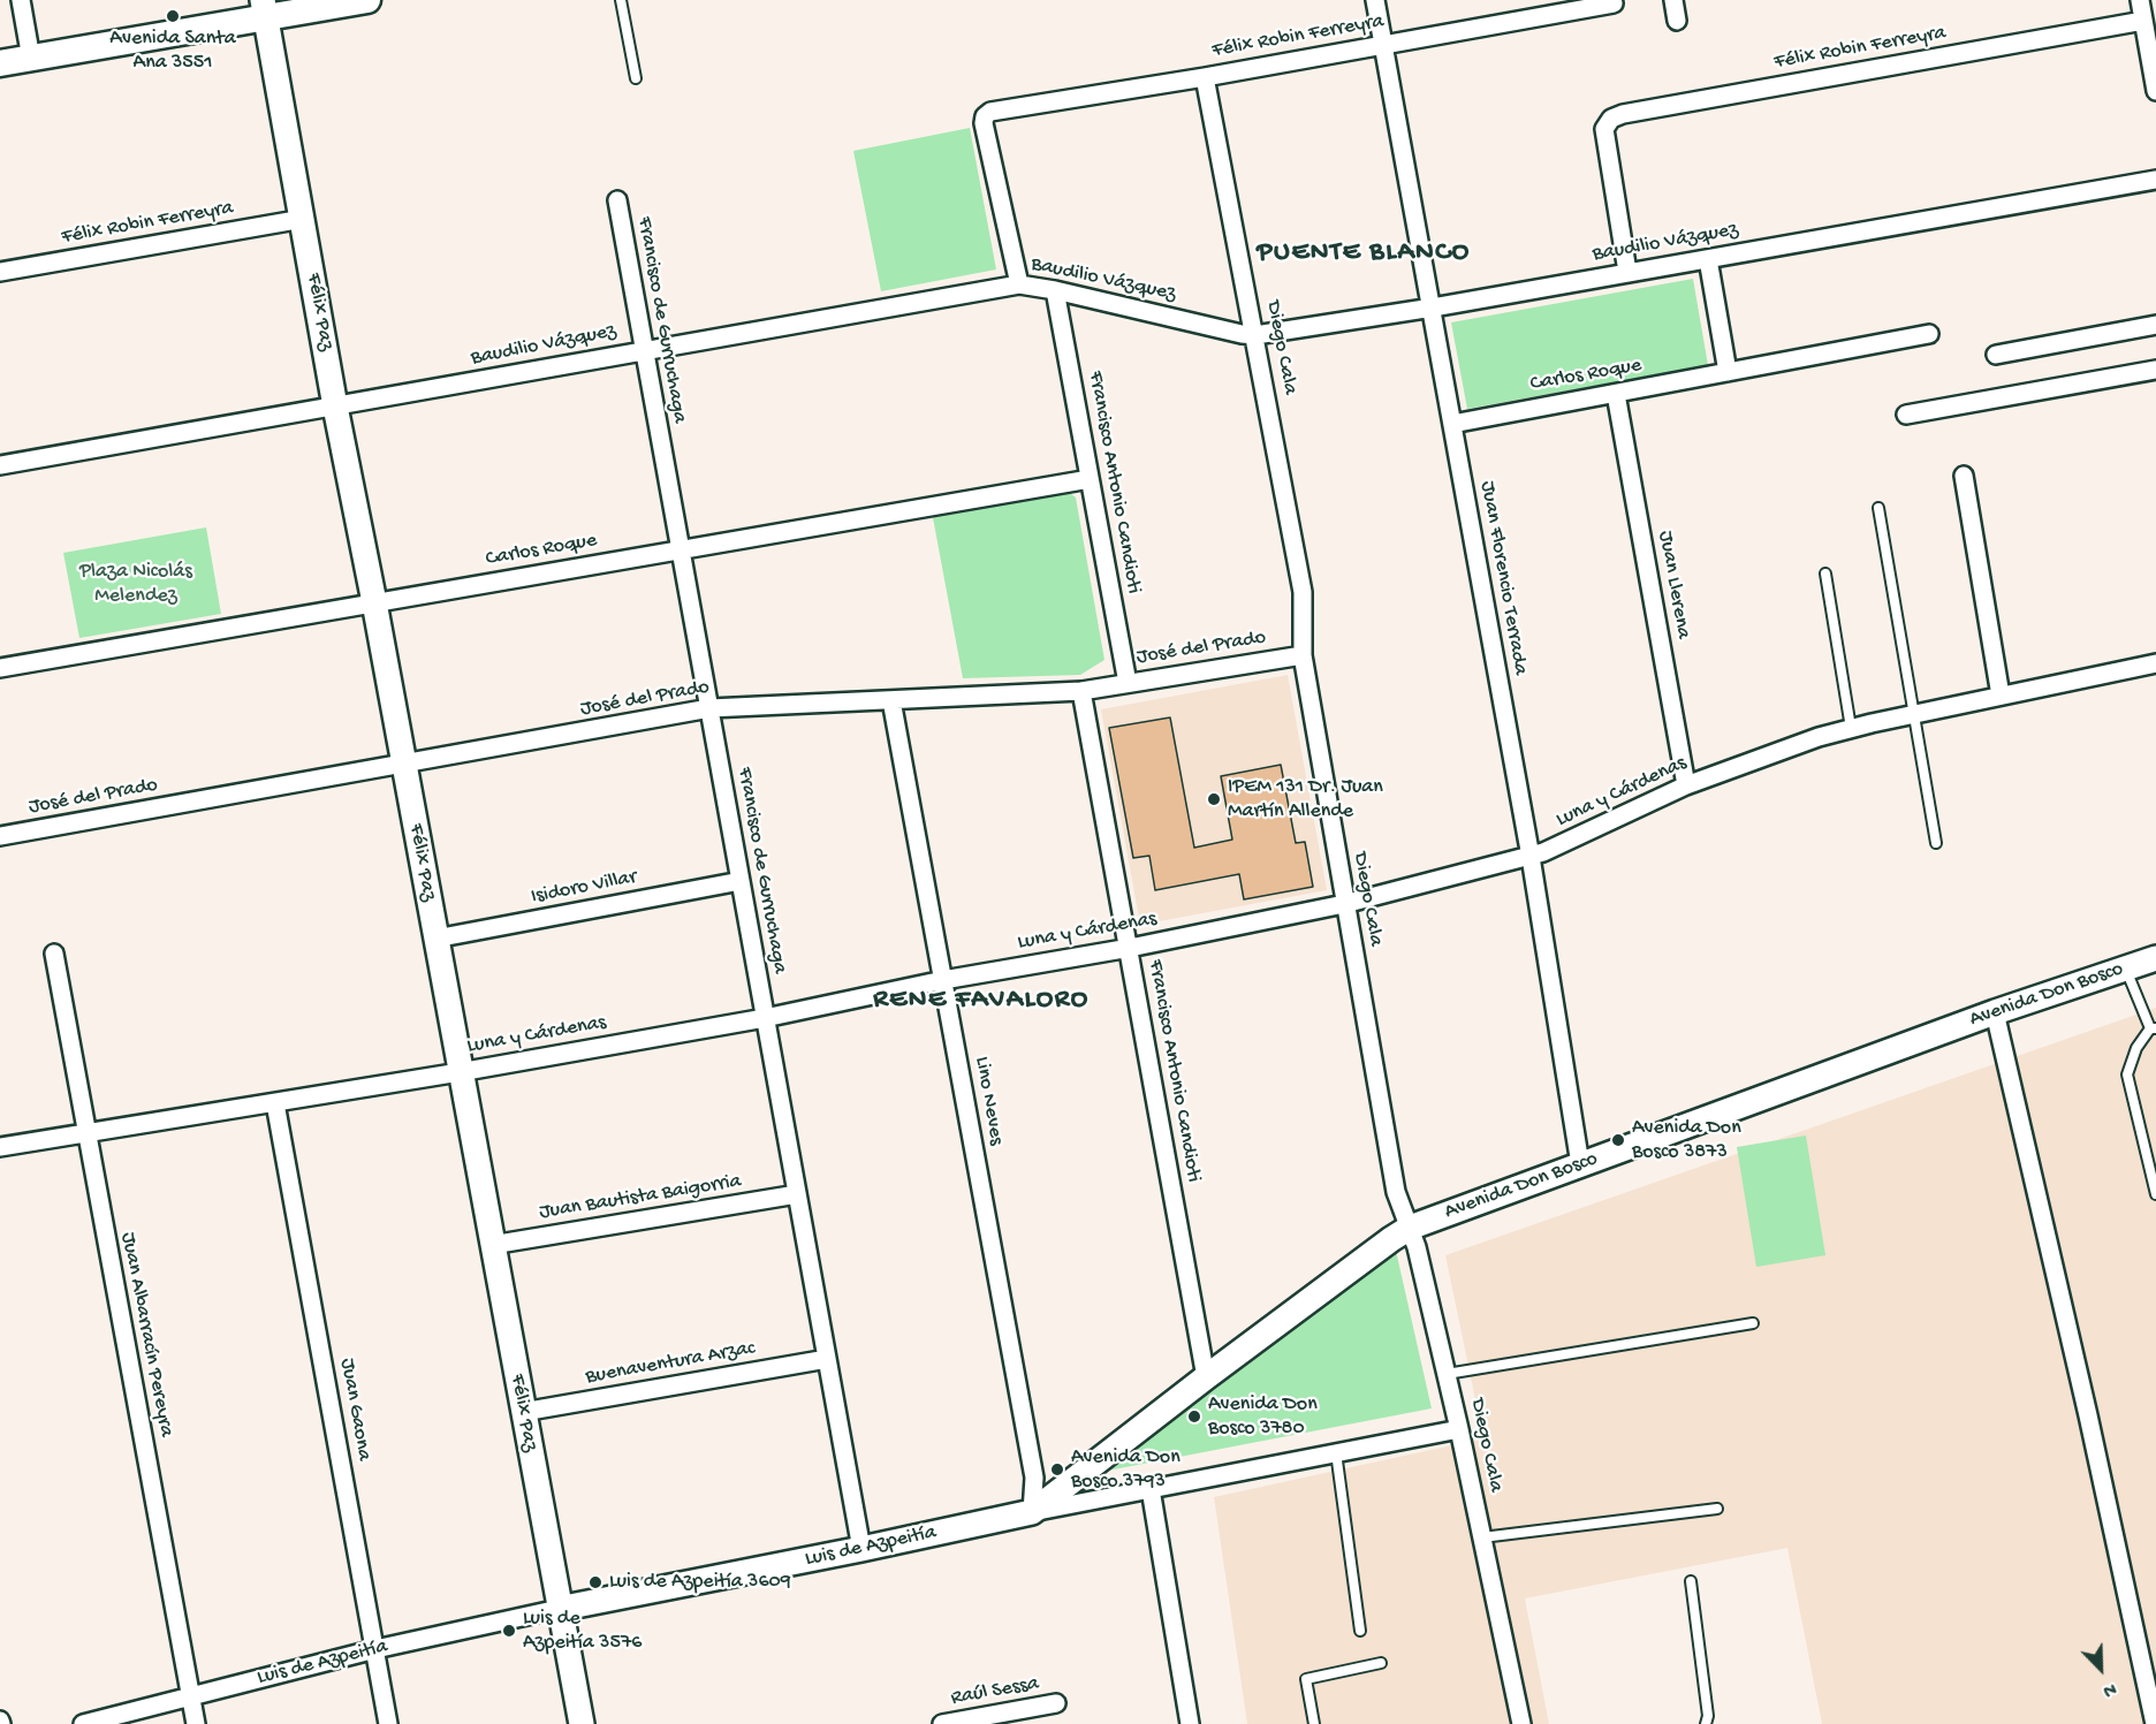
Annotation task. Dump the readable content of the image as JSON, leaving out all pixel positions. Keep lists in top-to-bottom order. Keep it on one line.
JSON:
{"streets":{"main road":["Félix Paz","Avenida Don Bosco","Luis de Azpeitía"],"street":["Félix Robin Ferreyra","Baudilio Vázquez","Francisco de Gurruchaga","Diego Cala","Carlos Roque","Francisco Antonio Candioti","Juan Florencio Terrada","Juan Llerena","José del Prado","Luna y Cárdenas","Isidoro Villar","Lino Neves","Juan Bautista Baigorria","Juan Albarracín Pereyra","Buenaventura Arzac","Juan Gaona","Raúl Sessa"]},"crossings":[["Félix Robin Ferreyra","Baudilio Vázquez"],["Félix Robin Ferreyra","Félix Paz"],["Félix Robin Ferreyra","Diego Cala"],["Félix Robin Ferreyra","Juan Florencio Terrada"],["Baudilio Vázquez","Félix Paz"],["Baudilio Vázquez","Francisco de Gurruchaga"],["Baudilio Vázquez","Diego Cala"],["Baudilio Vázquez","Francisco Antonio Candioti"],["Baudilio Vázquez","Juan Florencio Terrada"],["Félix Paz","Carlos Roque"],["Félix Paz","José del Prado"],["Félix Paz","Luna y Cárdenas"],["Félix Paz","Isidoro Villar"],["Félix Paz","Juan Bautista Baigorria"],["Félix Paz","Buenaventura Arzac"],["Félix Paz","Luis de Azpeitía"],["Francisco de Gurruchaga","Carlos Roque"],["Francisco de Gurruchaga","José del Prado"],["Francisco de Gurruchaga","Luna y Cárdenas"],["Francisco de Gurruchaga","Isidoro Villar"],["Francisco de Gurruchaga","Juan Bautista Baigorria"],["Francisco de Gurruchaga","Buenaventura Arzac"],["Francisco de Gurruchaga","Luis de Azpeitía"],["Diego Cala","José del Prado"],["Diego Cala","Luna y Cárdenas"],["Diego Cala","Avenida Don Bosco"],["Diego Cala","Luis de Azpeitía"],["Carlos Roque","Francisco Antonio Candioti"],["Carlos Roque","Juan Florencio Terrada"],["Carlos Roque","Juan Llerena"],["Francisco Antonio Candioti","José del Prado"],["Francisco Antonio Candioti","Luna y Cárdenas"],["Francisco Antonio Candioti","Avenida Don Bosco"],["Juan Florencio Terrada","Luna y Cárdenas"],["Juan Florencio Terrada","Avenida Don Bosco"],["Juan Llerena","Luna y Cárdenas"],["José del Prado","Lino Neves"],["Luna y Cárdenas","Lino Neves"],["Luna y Cárdenas","Juan Albarracín Pereyra"],["Luna y Cárdenas","Juan Gaona"],["Avenida Don Bosco","Lino Neves"],["Avenida Don Bosco","Luis de Azpeitía"],["Lino Neves","Luis de Azpeitía"],["Juan Albarracín Pereyra","Luis de Azpeitía"],["Juan Gaona","Luis de Azpeitía"]],"districts":["PUENTE BLANCO","RENE FAVALORO"],"parks":["Plaza Nicolás Melendez"],"places":["Avenida Santa Ana 3551","IPEM 131 Dr. Juan Martín Allende","Avenida Don Bosco 3873","Avenida Don Bosco 3780","Avenida Don Bosco 3793","Luis de Azpeitía 3609","Luis de Azpeitía 3576"],"north":"bottom right"}
